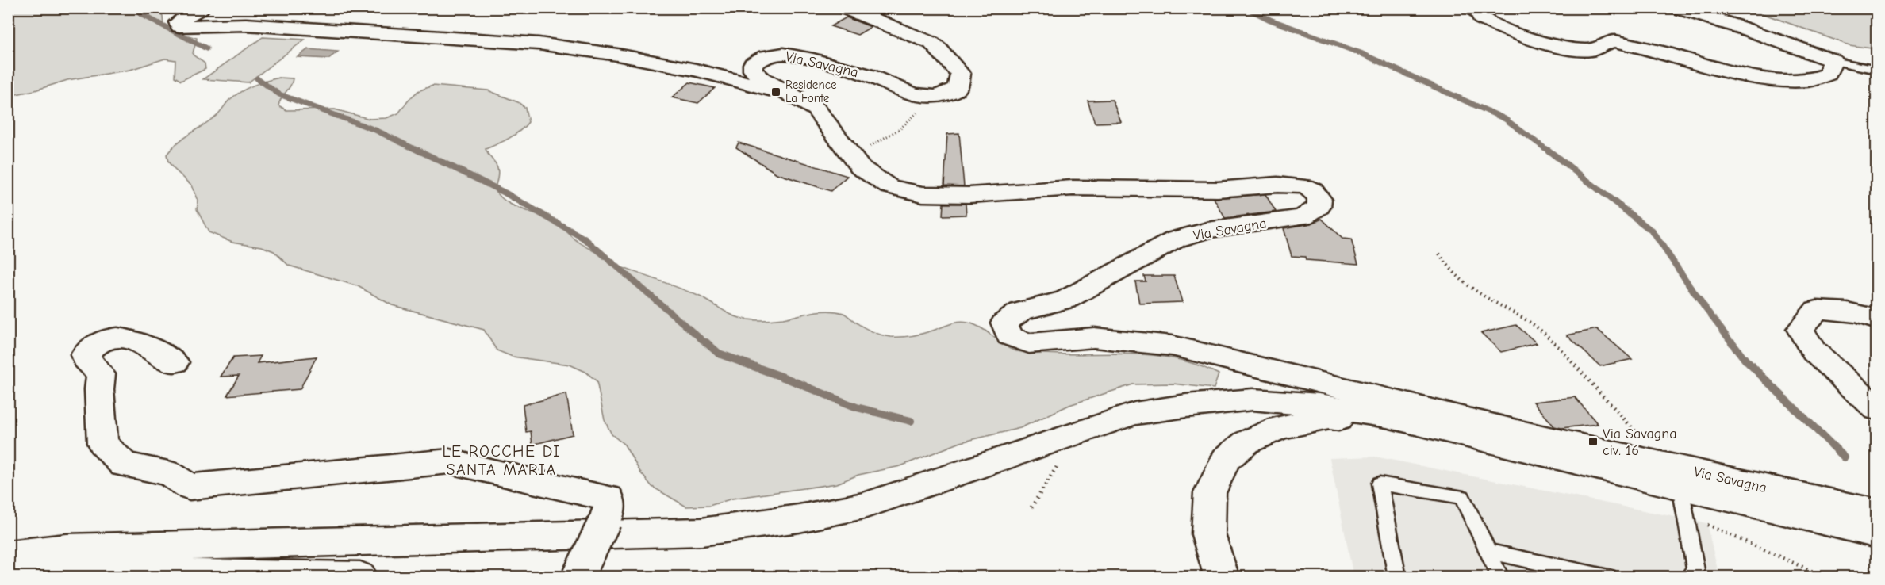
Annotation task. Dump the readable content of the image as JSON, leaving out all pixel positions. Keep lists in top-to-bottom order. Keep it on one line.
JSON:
{"streets":{"main road":["Via Savagna"]},"districts":["LE ROCCHE DI SANTA MARIA"],"places":{"transit":["Residence La Fonte","Via Savagna civ. 16"]}}
